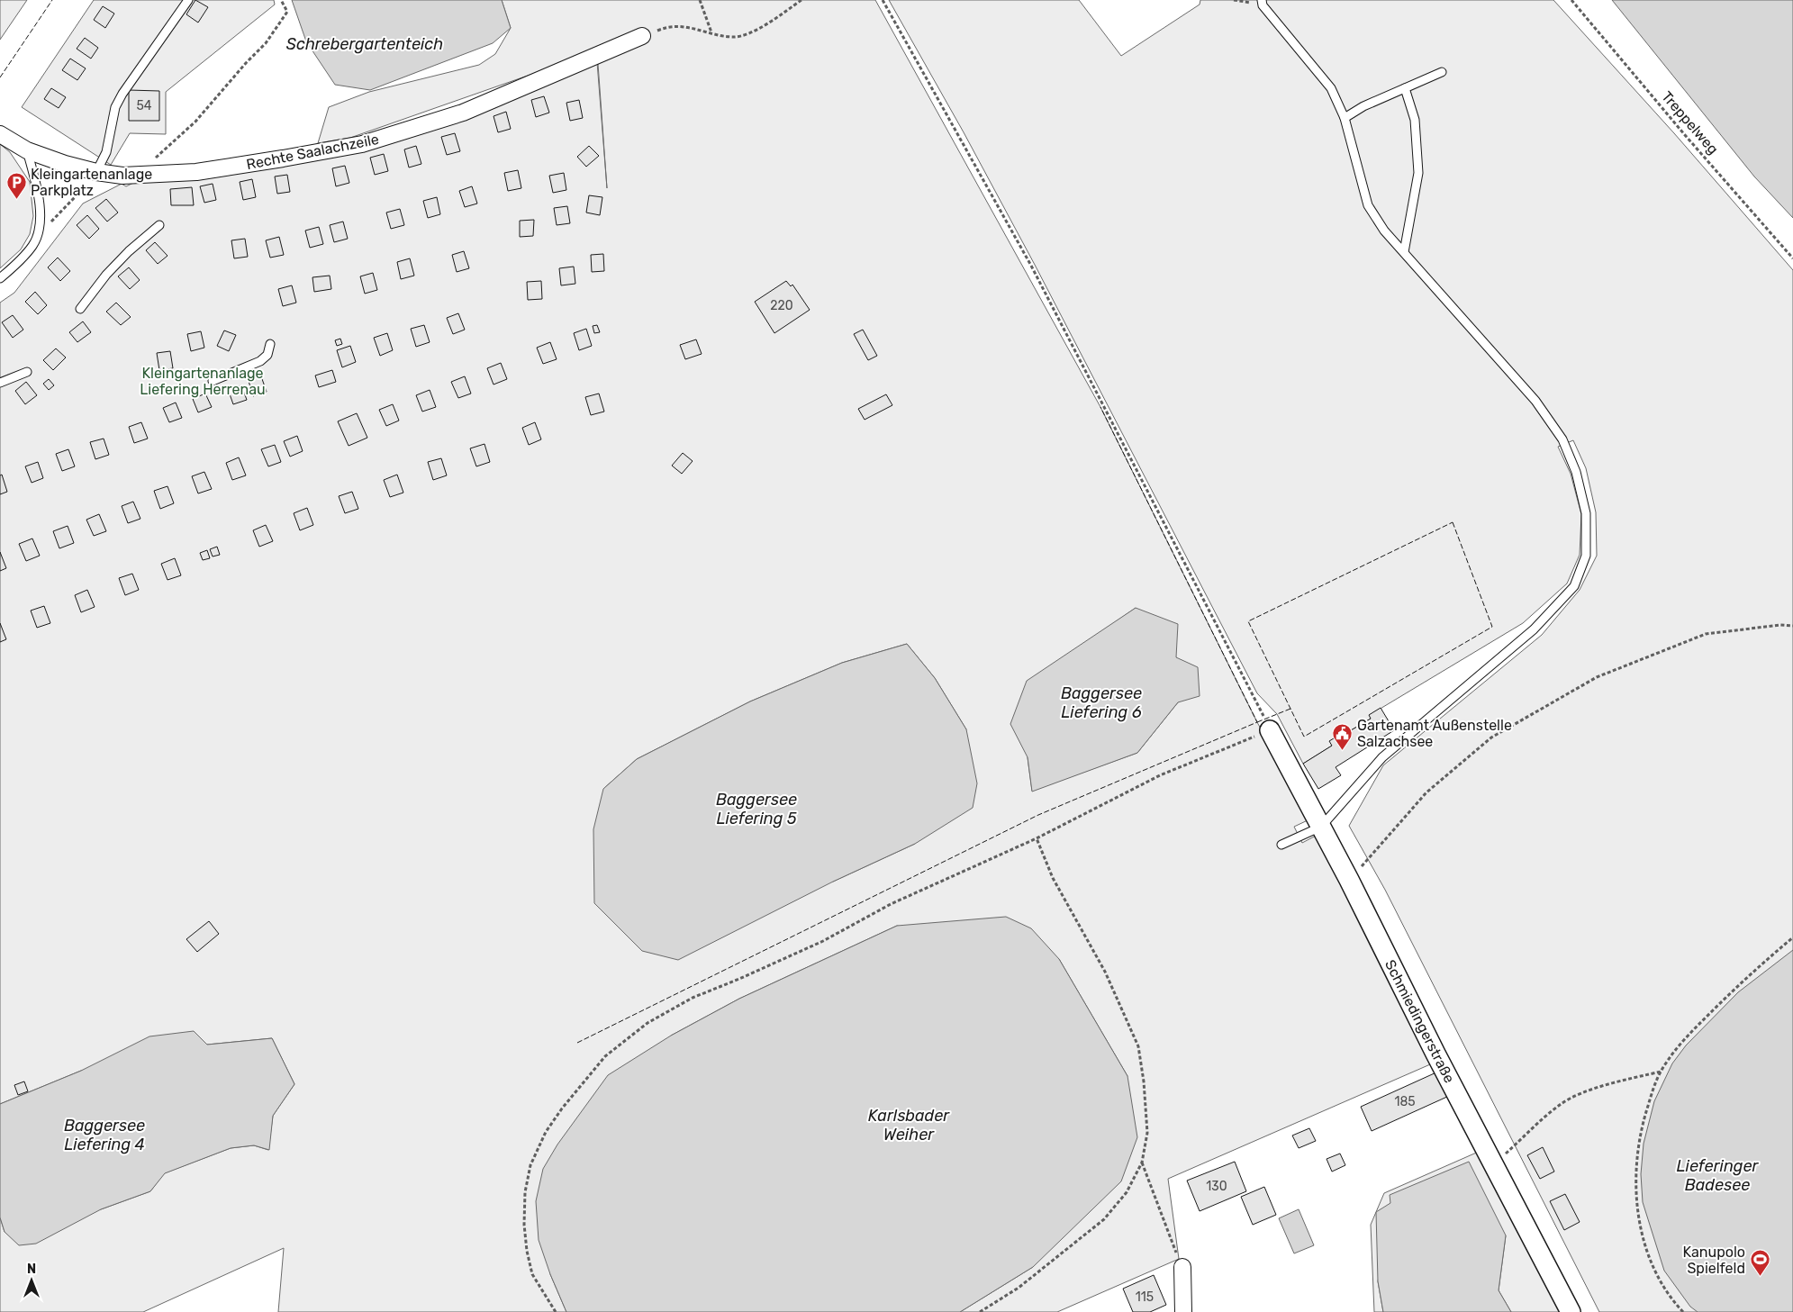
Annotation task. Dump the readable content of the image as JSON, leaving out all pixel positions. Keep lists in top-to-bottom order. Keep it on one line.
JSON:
{"streets":{"street":["Rechte Saalachzeile","Schmiedingerstraße"],"path":["Treppelweg"]},"water":["Schrebergartenteich","Baggersee Liefering 6","Baggersee Liefering 5","Karlsbader Weiher","Baggersee Liefering 4","Lieferinger Badesee"],"parks":["Kleingartenanlage Liefering Herrenau"],"places":{"parking":["Kleingartenanlage Parkplatz"],"public building":["Gartenamt Außenstelle Salzachsee"],"sports":["Kanupolo Spielfeld"]},"house_numbers":["54","220","185","130","115"],"north":"top"}
